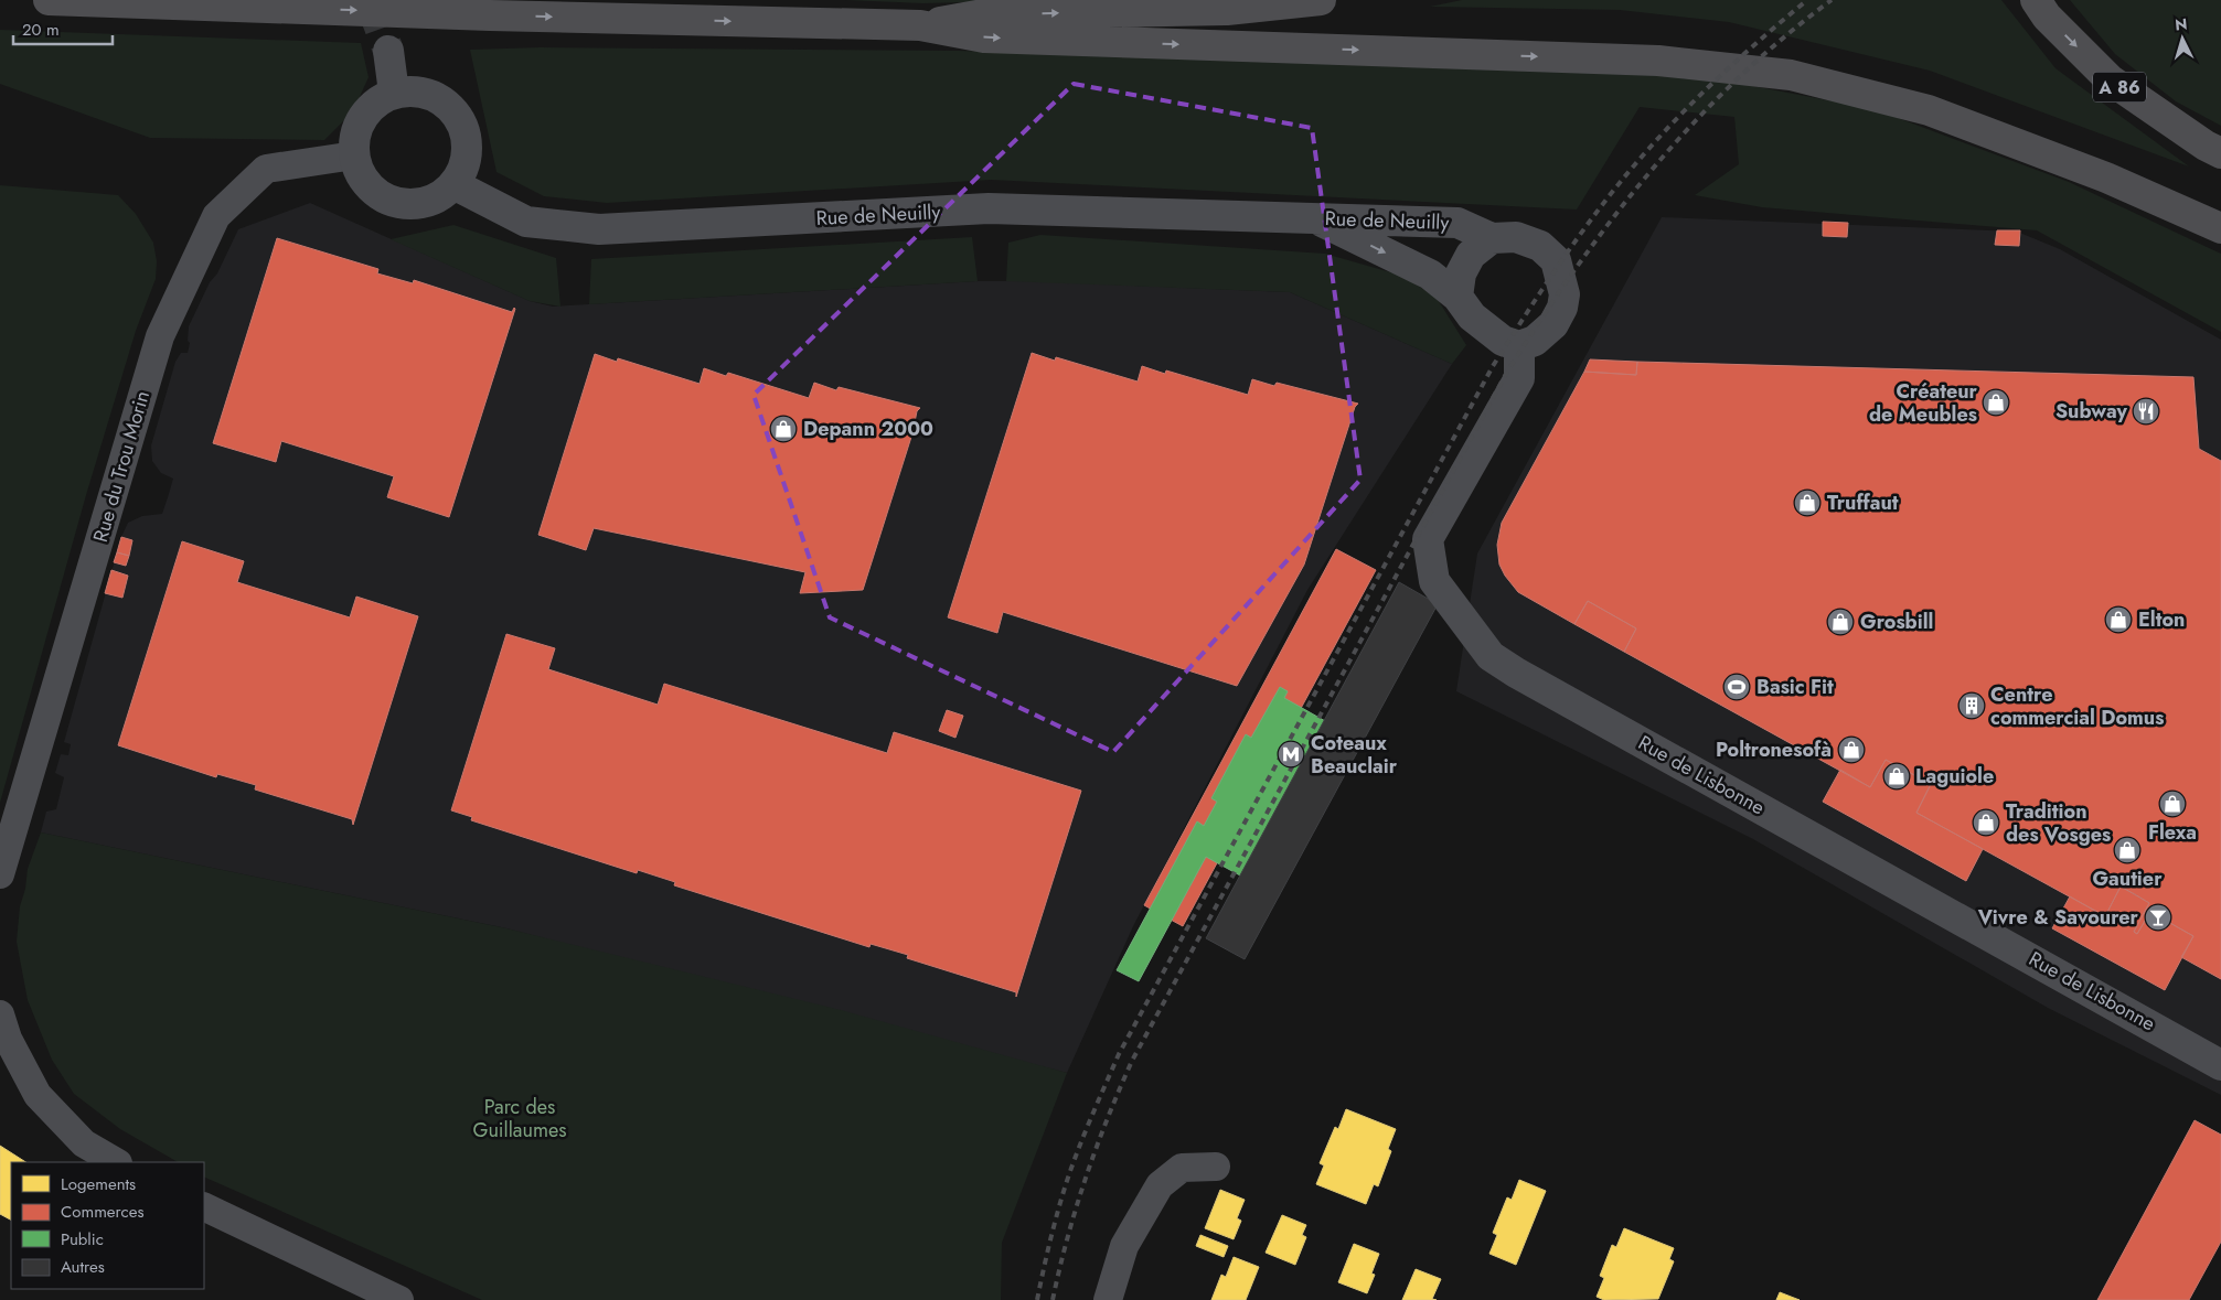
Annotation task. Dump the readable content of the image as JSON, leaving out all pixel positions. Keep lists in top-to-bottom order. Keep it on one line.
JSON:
{"streets":{"highway":["A 86"],"street":["Rue de Neuilly","Rue du Trou Morin","Rue de Lisbonne"]},"crossings":[["Rue de Neuilly","Rue du Trou Morin"],["Rue de Neuilly","Rue de Lisbonne"]],"parks":["Parc des Guillaumes"],"places":{"shop":["Créateur de Meubles","Depann 2000","Truffaut","Elton","Grosbill","Poltronesofà","Laguiole","Flexa","Tradition des Vosges","Gautier"],"restaurant":["Subway"],"sports":["Basic Fit"],"building":["Centre commercial Domus"],"metro station":["Coteaux Beauclair"],"bar":["Vivre & Savourer"]},"legend":["Logements","Commerces","Public","Autres"],"scale_bar":"20 m","north":"top"}
